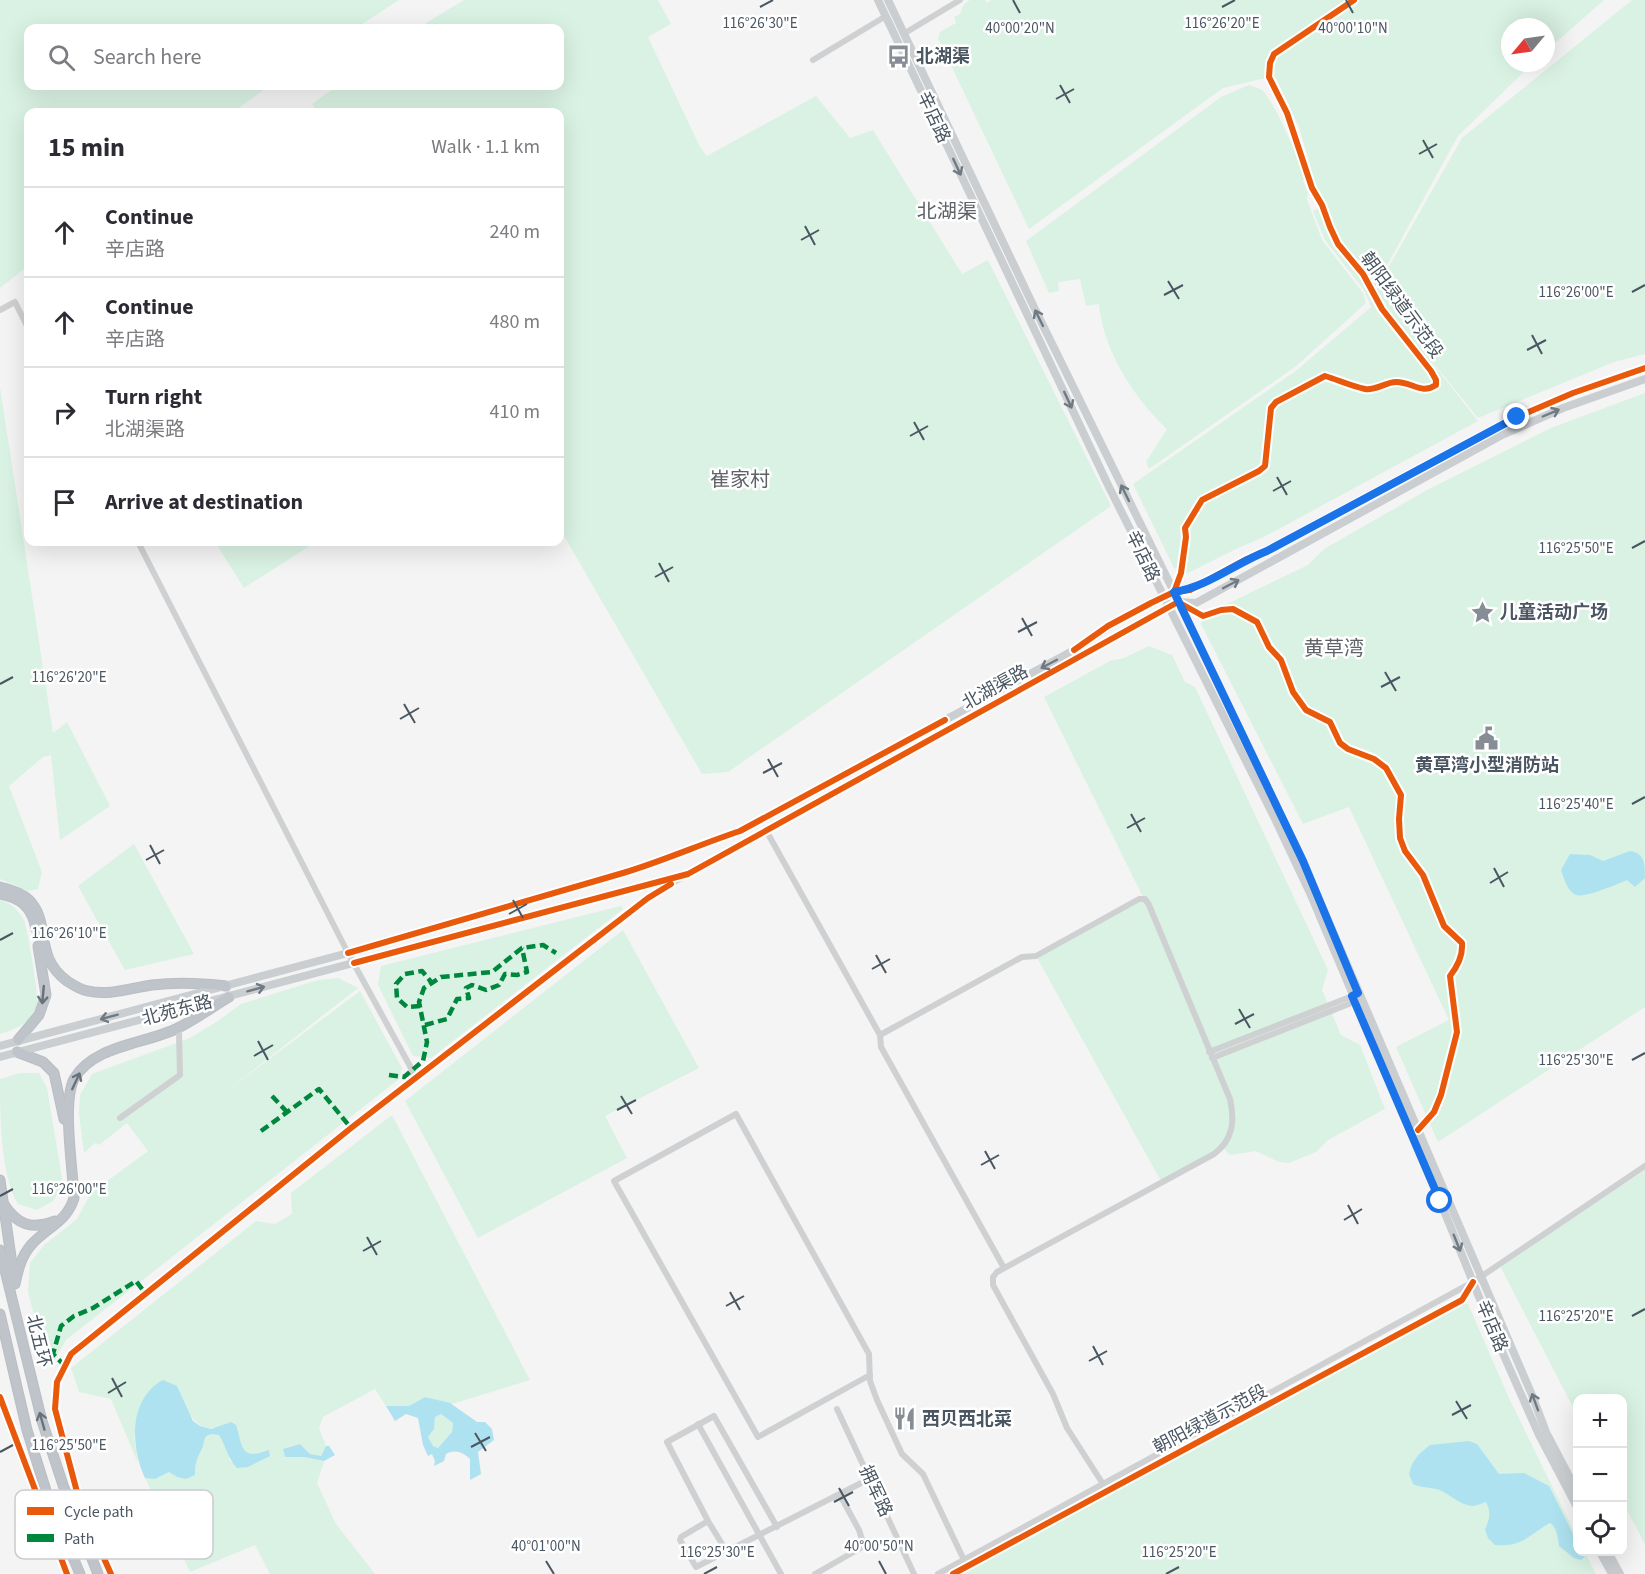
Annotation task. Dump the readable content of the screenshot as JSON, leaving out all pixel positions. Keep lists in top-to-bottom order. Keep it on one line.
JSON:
{"streets":{"highway":["北五环"],"main road":["辛店路","北湖渠路","北苑东路"],"street":["拥军路"],"cycle path":["朝阳绿道示范段"]},"crossings":[["辛店路","北湖渠路"],["北湖渠路","北苑东路"]],"districts":["北湖渠","崔家村","黄草湾"],"places":{"bus stop":["北湖渠"],"place":["儿童活动广场"],"public building":["黄草湾小型消防站"],"restaurant":["西贝西北菜"]},"legend":["Cycle path","Path"],"north":"bottom left","page":{"search":"Search here","heading":["15 min","Walk · 1.1 km"],"list":[["Continue","辛店路","240 m"],["Continue","辛店路","480 m"],["Turn right","北湖渠路","410 m"],"Arrive at destination"],"map_buttons":["+","−"]},"coordinates":["116°26'30\"E","116°26'20\"E","40°00'20\"N","40°00'10\"N","116°26'00\"E","116°25'50\"E","116°25'40\"E","116°26'10\"E","116°25'30\"E","116°25'20\"E","40°01'00\"N","40°00'50\"N"]}
